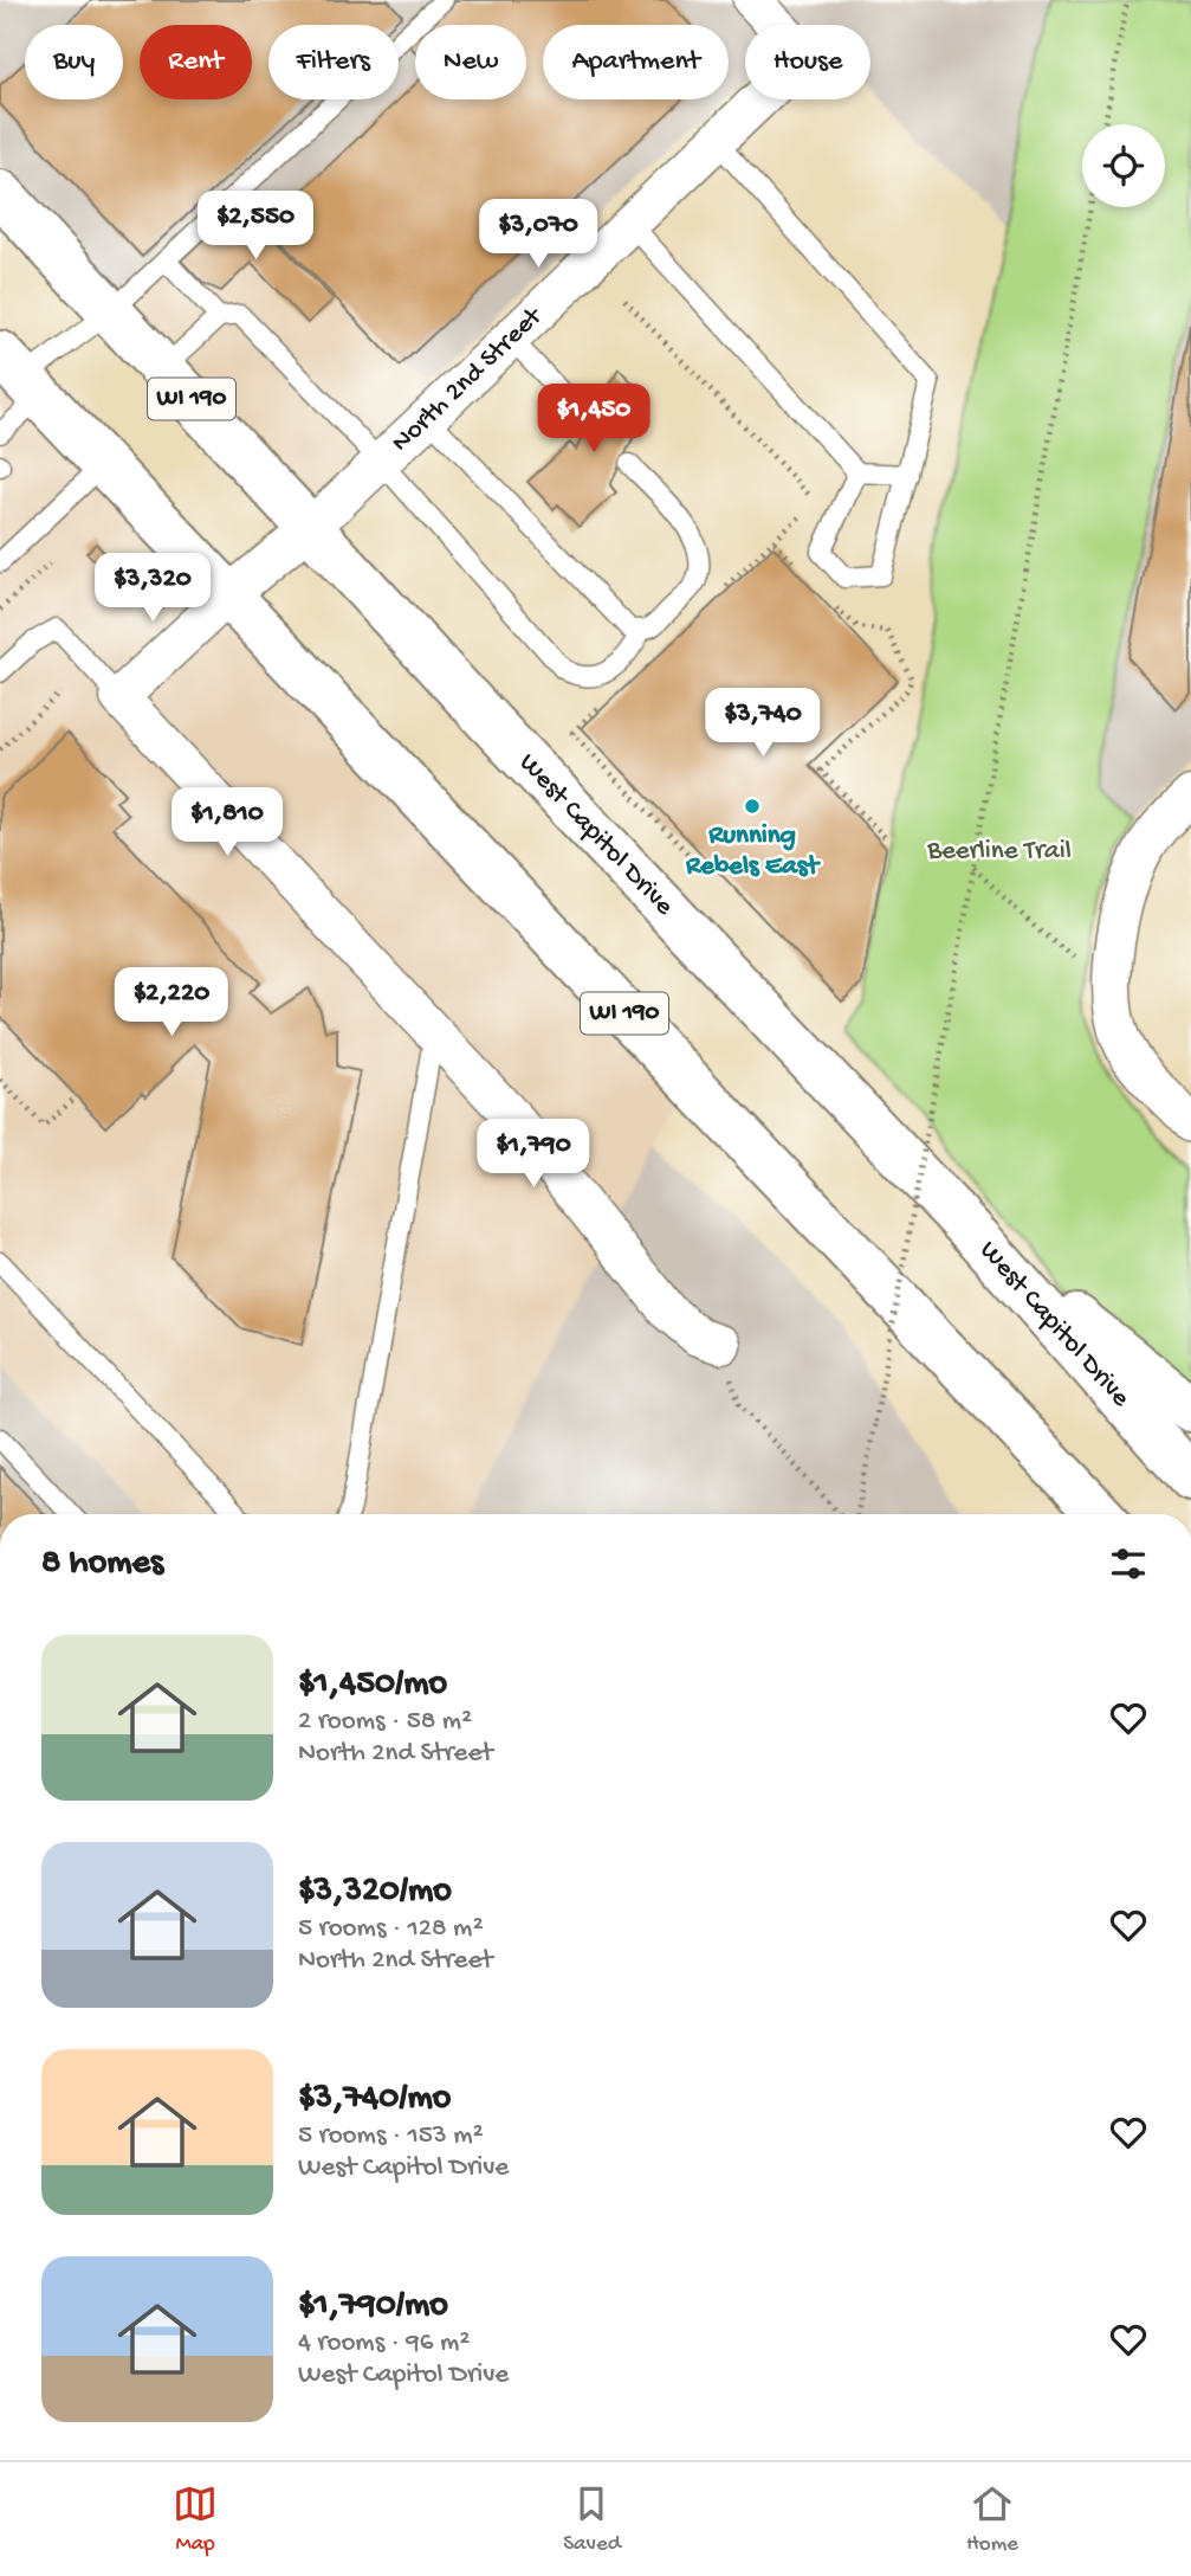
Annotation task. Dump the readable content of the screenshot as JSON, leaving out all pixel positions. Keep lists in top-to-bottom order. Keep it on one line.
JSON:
{"streets":{"main road":["WI 190","West Capitol Drive"],"street":["North 2nd Street"]},"crossings":[["North 2nd Street","WI 190"],["North 2nd Street","West Capitol Drive"]],"parks":["Beerline Trail"],"places":["Running Rebels East"],"page":{"chip":["Buy","Rent","Filters","New","Apartment","House"],"price":["$2,550","$3,070","$1,450","$3,320","$3,740","$1,810","$2,220","$1,790"],"heading":"8 homes","list":[{"name":"$1,450/mo","note":"2 rooms · 58 m² · North 2nd Street"},{"name":"$3,320/mo","note":"5 rooms · 128 m² · North 2nd Street"},{"name":"$3,740/mo","note":"5 rooms · 153 m² · West Capitol Drive"},{"name":"$1,790/mo","note":"4 rooms · 96 m² · West Capitol Drive"}],"tabs":["Map","Saved","Home"]}}
